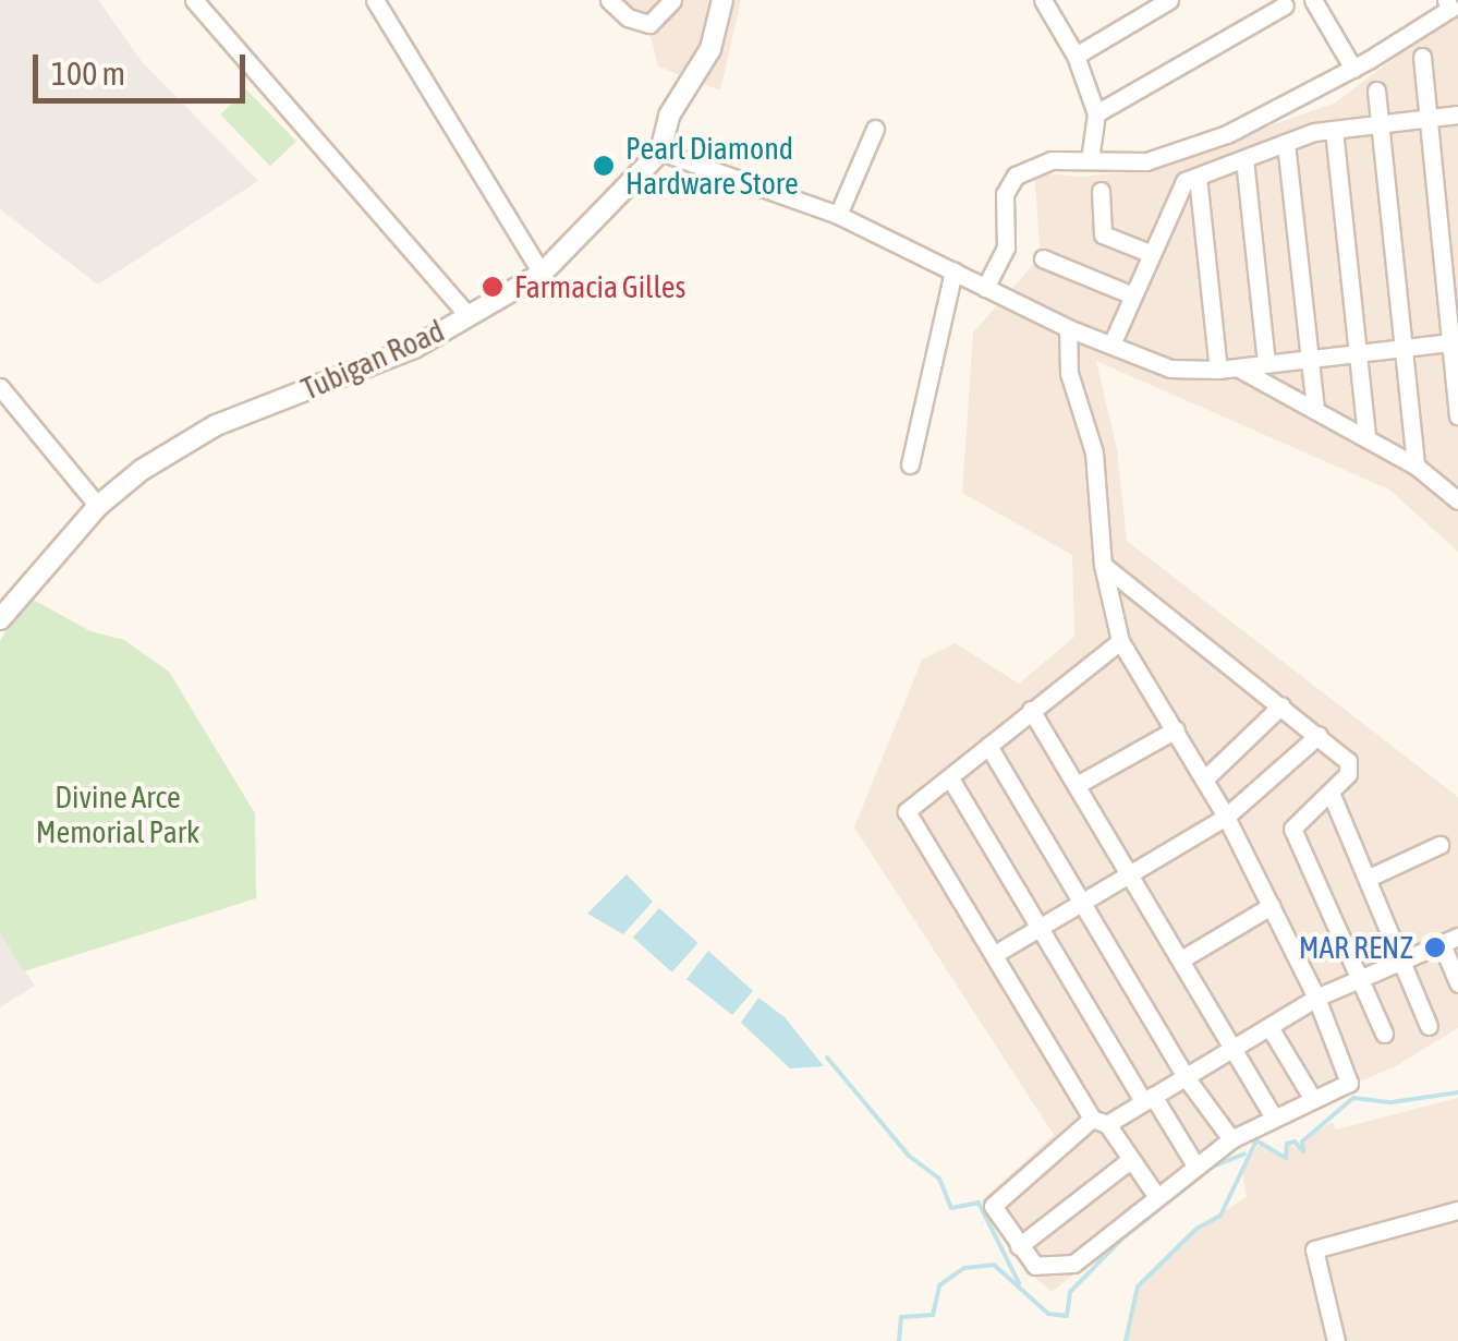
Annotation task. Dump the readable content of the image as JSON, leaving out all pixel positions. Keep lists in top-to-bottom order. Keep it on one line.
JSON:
{"streets":{"street":["Tubigan Road"]},"parks":["Divine Arce Memorial Park"],"places":["Pearl Diamond Hardware Store","Farmacia Gilles","MAR RENZ"],"scale_bar":"100 m"}
